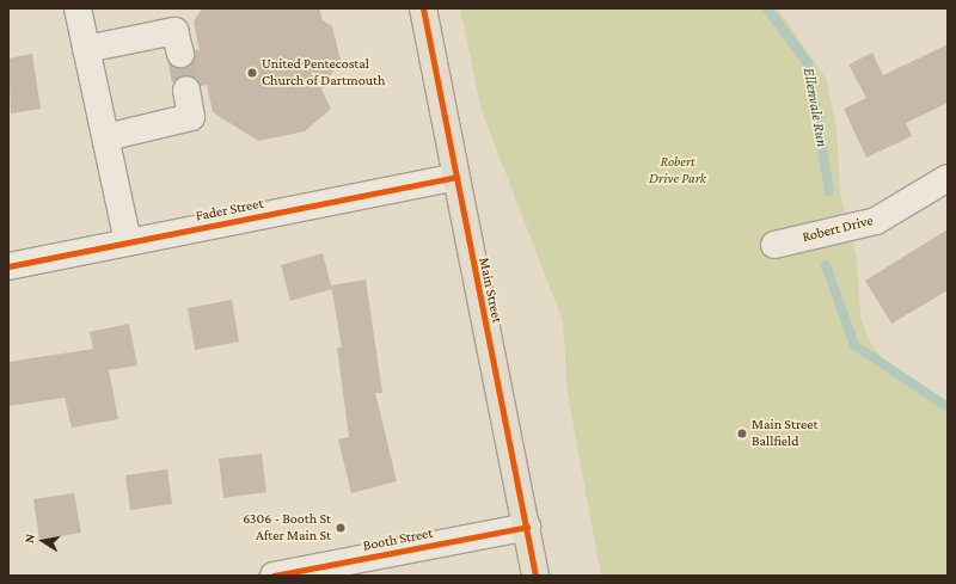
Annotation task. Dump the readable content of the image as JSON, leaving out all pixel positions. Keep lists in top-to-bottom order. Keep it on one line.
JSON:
{"streets":{"main road":["Main Street"],"street":["Fader Street","Robert Drive","Booth Street"]},"crossings":[["Fader Street","Main Street"],["Main Street","Booth Street"]],"water":["Ellenvale Run"],"parks":["Robert Drive Park"],"places":["United Pentecostal Church of Dartmouth","Main Street Ballfield","6306 - Booth St After Main St"],"north":"left"}
